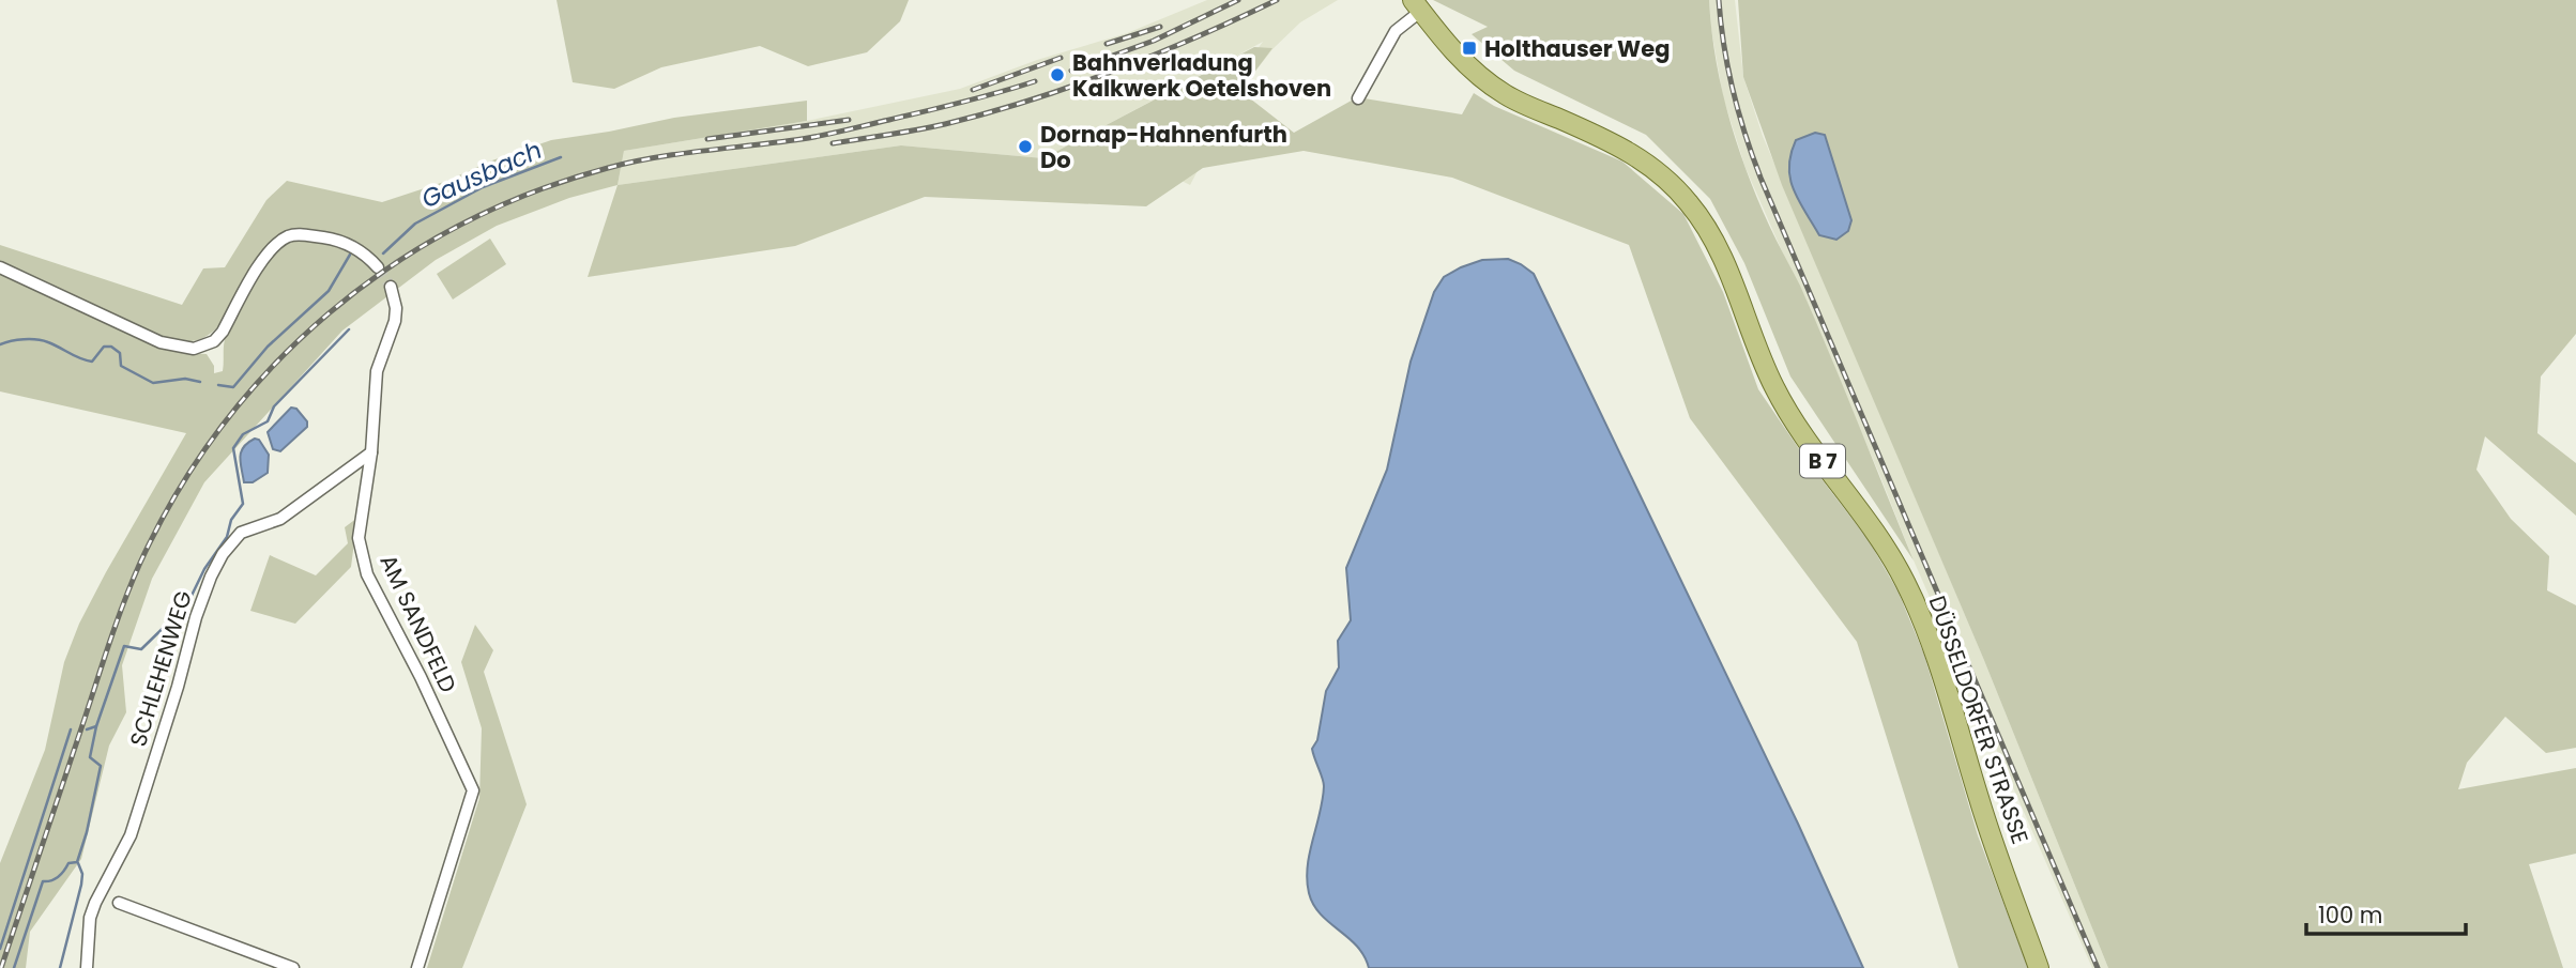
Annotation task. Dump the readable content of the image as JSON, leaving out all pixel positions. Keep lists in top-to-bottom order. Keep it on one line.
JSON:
{"streets":{"main road":["B 7","DÜSSELDORFER STRASSE"],"street":["AM SANDFELD","SCHLEHENWEG"]},"crossings":[["AM SANDFELD","SCHLEHENWEG"]],"water":["Gausbach"],"places":{"transit":["Holthauser Weg"],"other":["Bahnverladung Kalkwerk Oetelshoven","Dornap-Hahnenfurth Do"]},"scale_bar":"100 m"}
